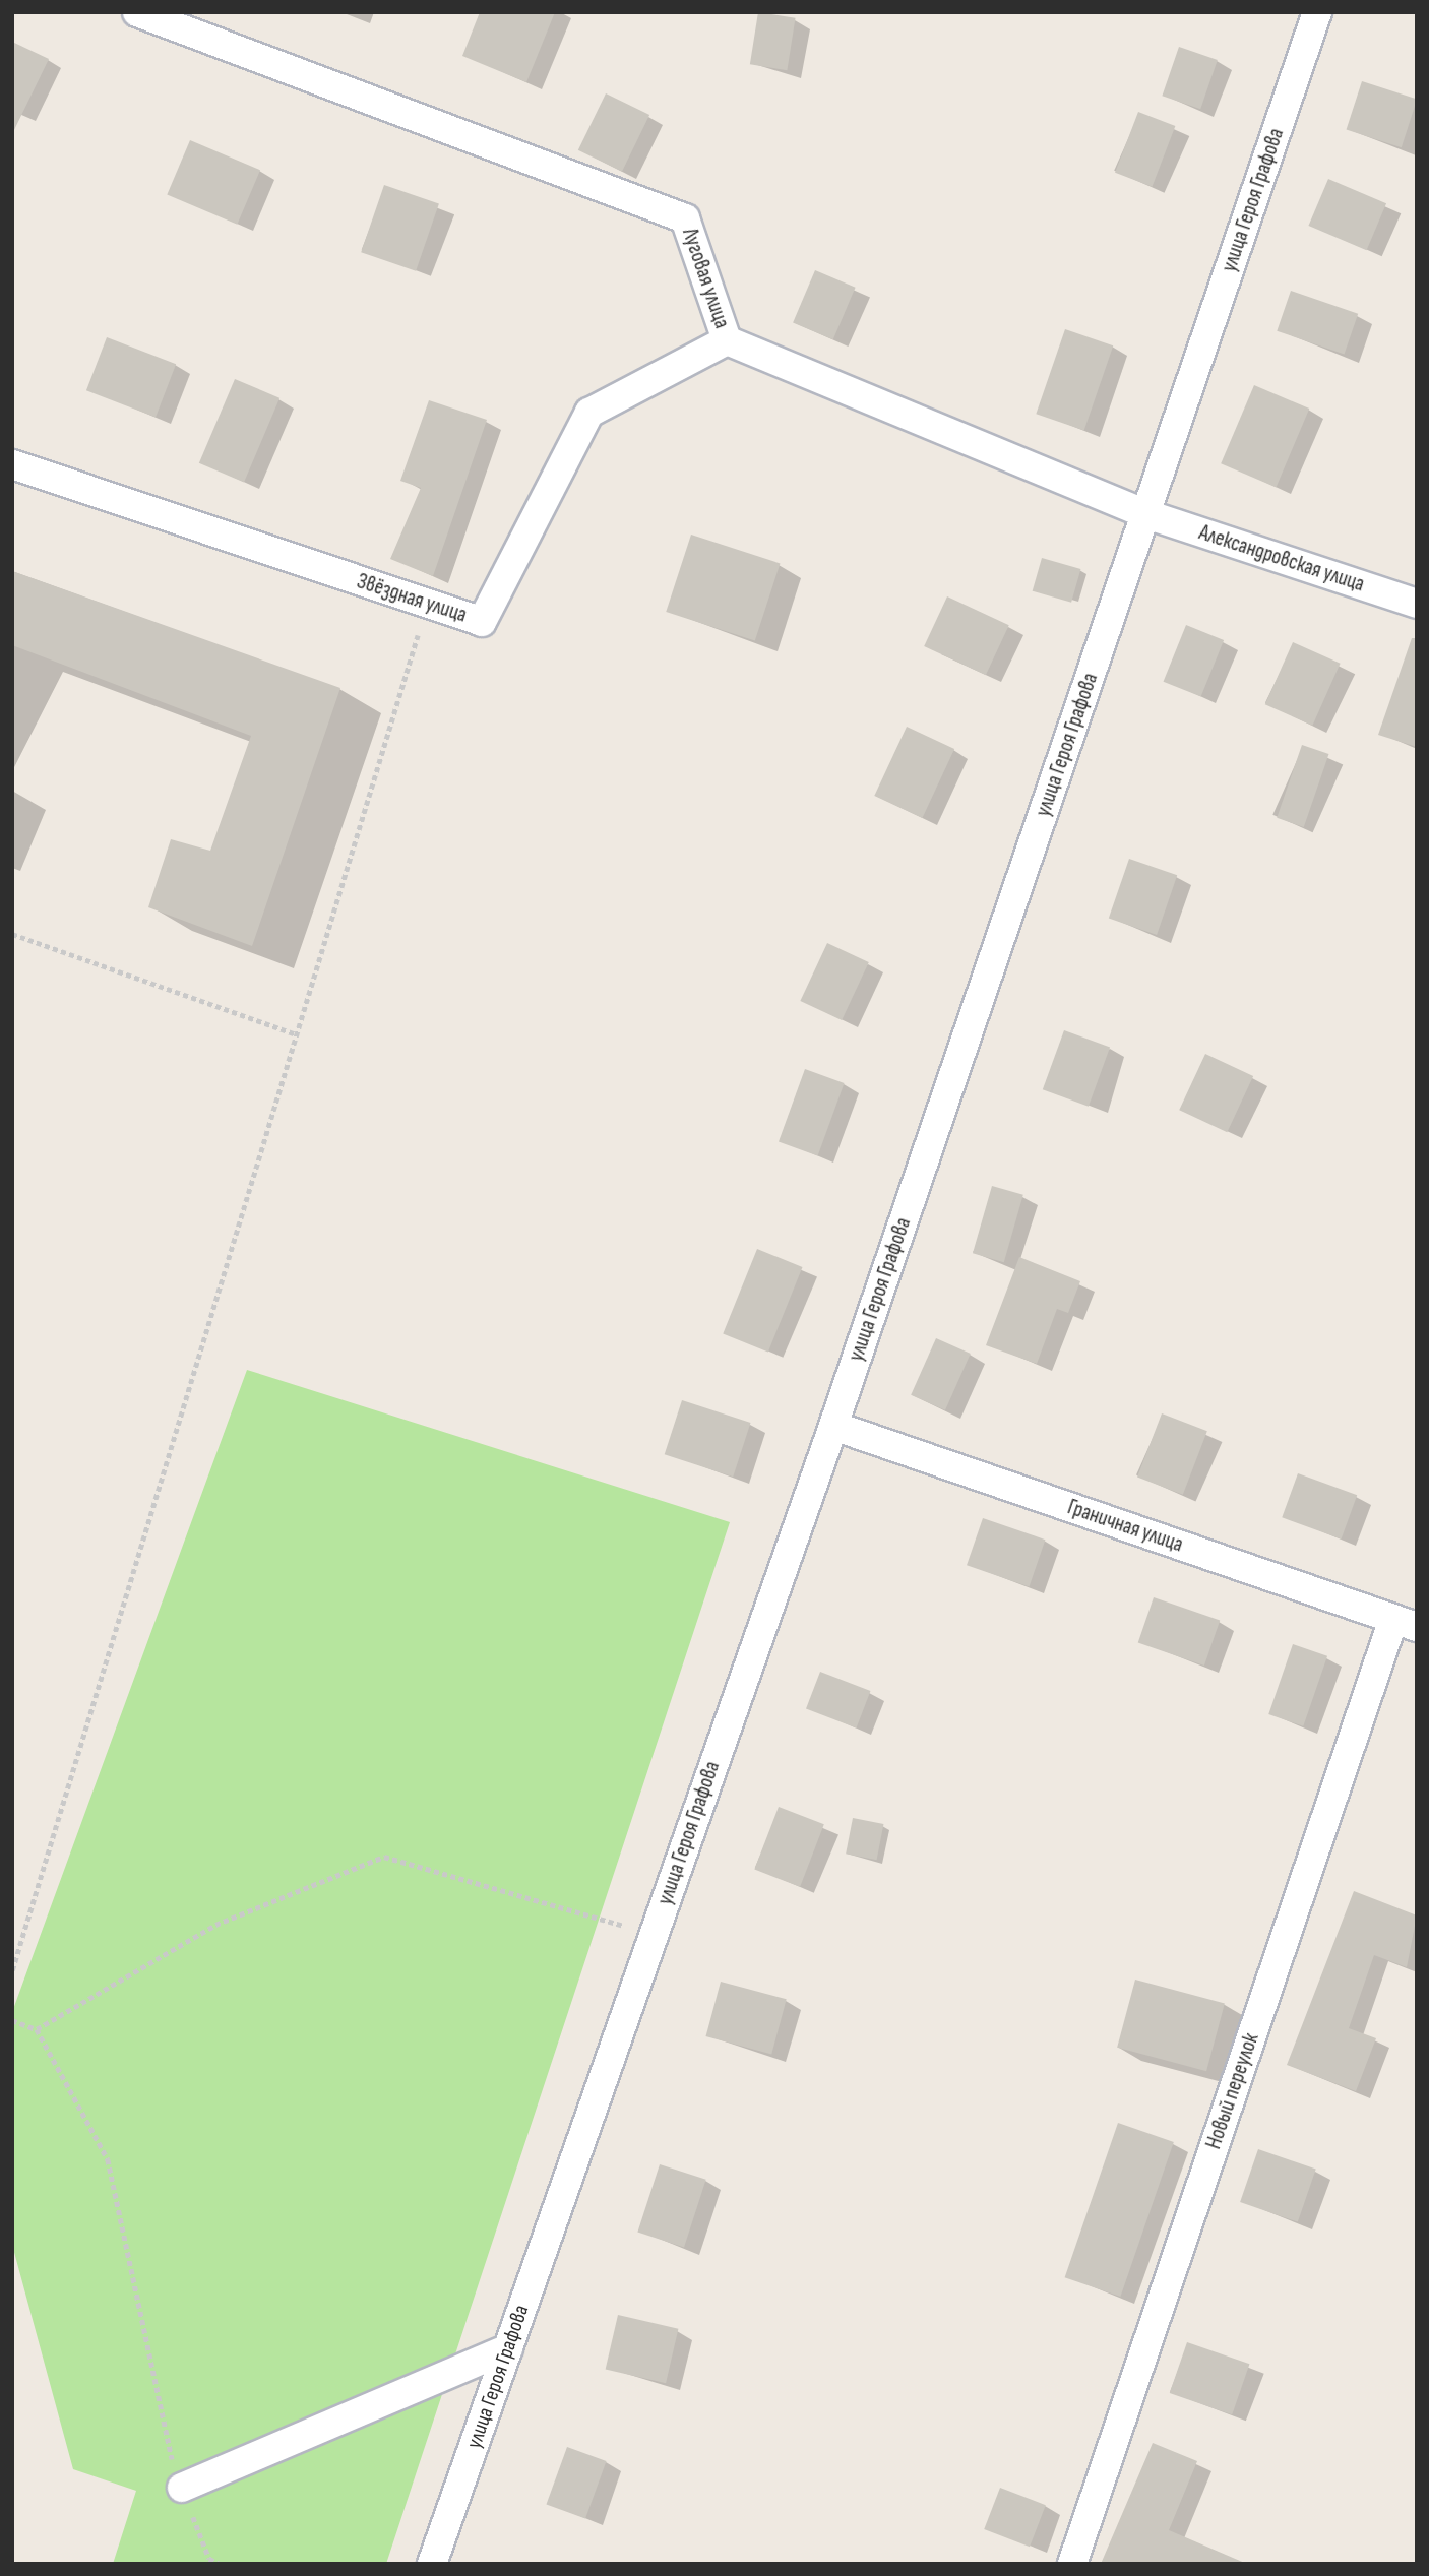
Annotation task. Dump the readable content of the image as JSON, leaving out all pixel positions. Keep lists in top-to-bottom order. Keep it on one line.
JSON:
{"streets":{"street":["улица Героя Графова","Луговая улица","Александровская улица","Звёздная улица","Граничная улица","Новый переулок"]},"crossings":[["улица Героя Графова","Луговая улица"],["улица Героя Графова","Александровская улица"],["улица Героя Графова","Граничная улица"],["Луговая улица","Александровская улица"],["Луговая улица","Звёздная улица"],["Граничная улица","Новый переулок"]]}
